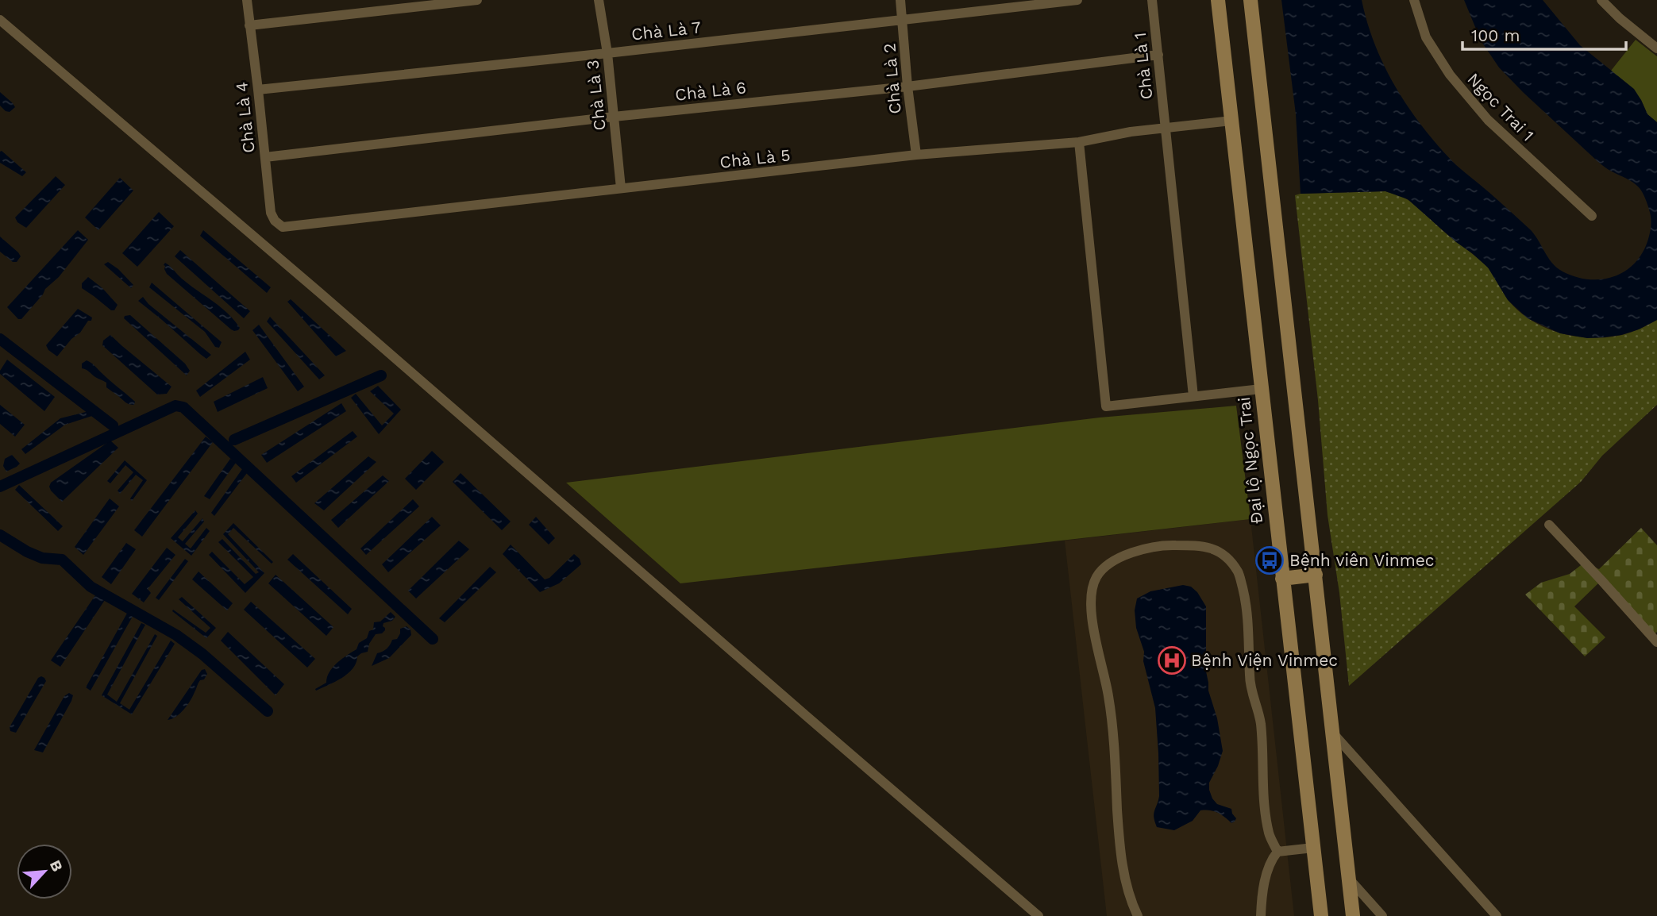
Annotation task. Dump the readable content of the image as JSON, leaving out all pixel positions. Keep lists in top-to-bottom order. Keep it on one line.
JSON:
{"streets":{"main road":["Đại lộ Ngọc Trai"],"street":["Chà Là 7","Chà Là 1","Chà Là 2","Chà Là 6","Chà Là 3","Ngọc Trai 1","Chà Là 4","Chà Là 5"]},"crossings":[["Chà Là 7","Chà Là 2"],["Chà Là 7","Chà Là 3"],["Chà Là 7","Chà Là 4"],["Chà Là 1","Chà Là 6"],["Chà Là 1","Chà Là 5"],["Chà Là 2","Chà Là 6"],["Chà Là 2","Chà Là 5"],["Chà Là 6","Chà Là 3"],["Chà Là 6","Chà Là 4"],["Chà Là 3","Chà Là 5"],["Chà Là 4","Chà Là 5"],["Chà Là 5","Đại lộ Ngọc Trai"]],"places":{"bus stop":["Bệnh viên Vinmec"],"hospital":["Bệnh Viện Vinmec"]},"scale_bar":"100 m","north":"top right"}
